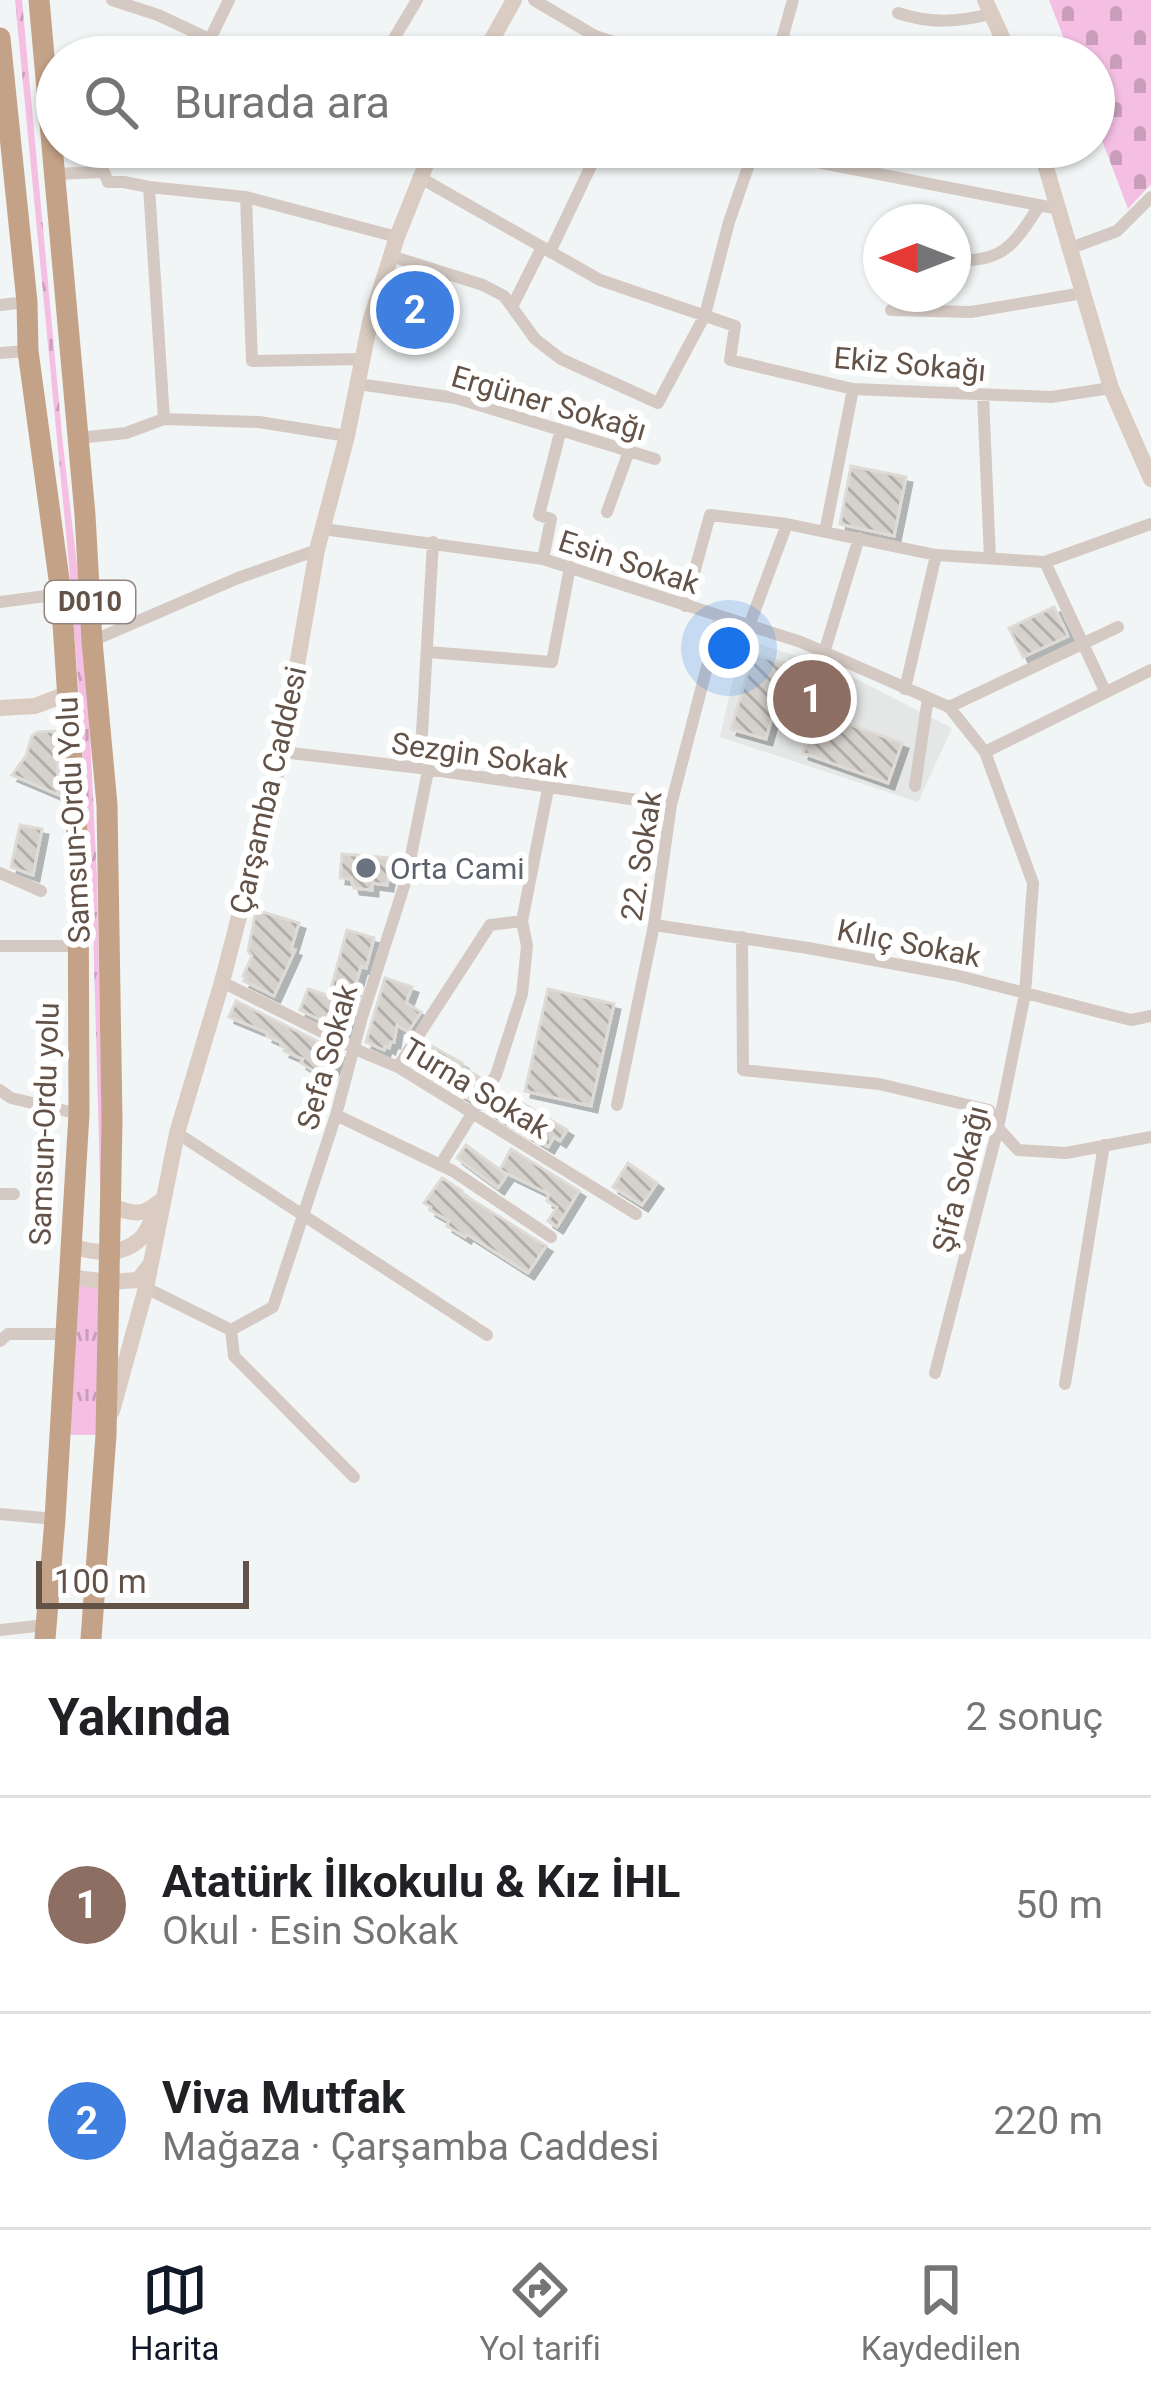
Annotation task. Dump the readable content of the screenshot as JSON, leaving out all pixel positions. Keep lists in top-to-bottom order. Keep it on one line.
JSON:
{"streets":{"highway":["D010","Samsun-Ordu Yolu","Samsun-Ordu yolu"],"main road":["Çarşamba Caddesi"],"street":["Ekiz Sokağı","Ergüner Sokağı","Esin Sokak","Sezgin Sokak","22. Sokak","Kılıç Sokak","Sefa Sokak","Turna Sokak","Şifa Sokağı"]},"crossings":[["Ergüner Sokağı","Çarşamba Caddesi"],["Esin Sokak","Çarşamba Caddesi"],["Esin Sokak","22. Sokak"],["Esin Sokak","Sefa Sokak"],["Esin Sokak","Şifa Sokağı"],["Sezgin Sokak","Çarşamba Caddesi"],["Sezgin Sokak","22. Sokak"],["Sezgin Sokak","Sefa Sokak"],["Çarşamba Caddesi","Samsun-Ordu Yolu"],["Çarşamba Caddesi","Turna Sokak"],["22. Sokak","Kılıç Sokak"],["Kılıç Sokak","Şifa Sokağı"],["Sefa Sokak","Turna Sokak"]],"places":["Orta Cami"],"scale_bar":"100 m","north":"left","page":{"search":"Burada ara","pins":["2","1"],"scale":"100 m","heading":["Yakında","2 sonuç"],"list":[{"mark":"1","name":"Atatürk İlkokulu & Kız İHL","note":"Okul · Esin Sokak","value":"50 m"},{"mark":"2","name":"Viva Mutfak","note":"Mağaza · Çarşamba Caddesi","value":"220 m"}],"nav":["Harita","Yol tarifi","Kaydedilen"]}}
